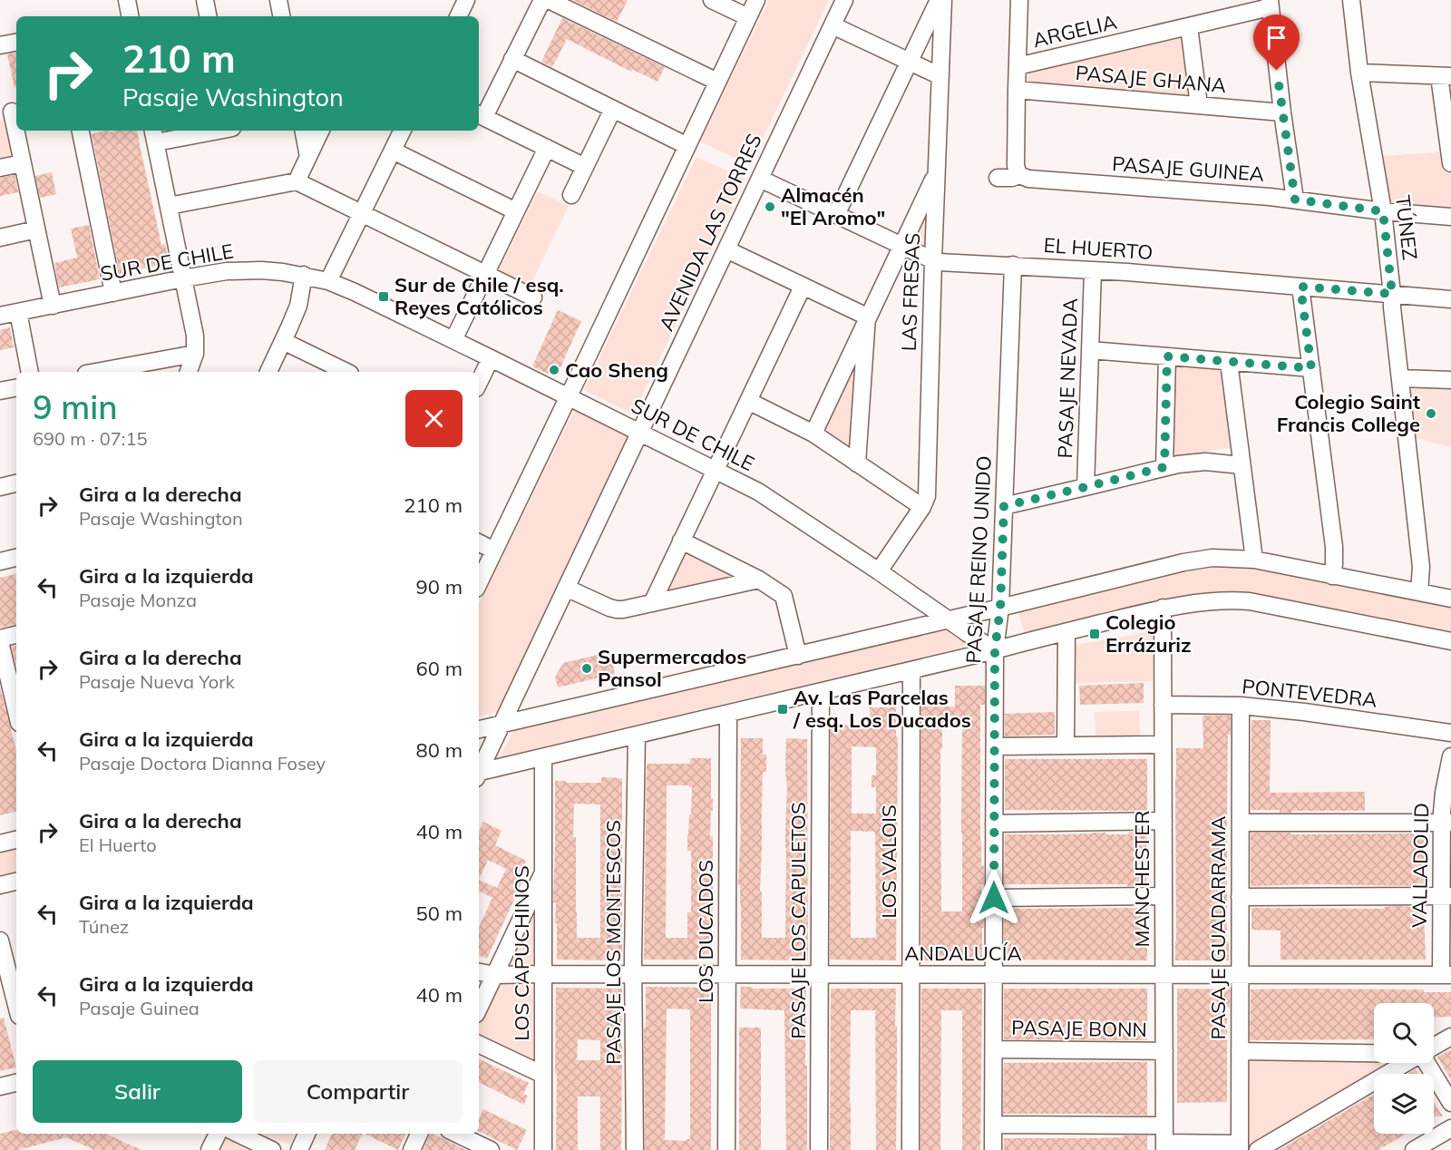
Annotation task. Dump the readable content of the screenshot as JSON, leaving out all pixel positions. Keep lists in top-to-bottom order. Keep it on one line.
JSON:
{"streets":{"street":["ARGELIA","PASAJE GHANA","PASAJE GUINEA","TÚNEZ","AVENIDA LAS TORRES","EL HUERTO","SUR DE CHILE","LAS FRESAS","PASAJE NEVADA","PASAJE REINO UNIDO","PONTEVEDRA","LOS VALOIS","VALLADOLID","MANCHESTER","PASAJE LOS CAPULETOS","PASAJE GUADARRAMA","LOS DUCADOS","PASAJE LOS MONTESCOS","LOS CAPUCHINOS","ANDALUCÍA","PASAJE BONN"]},"crossings":[["PASAJE GUINEA","TÚNEZ"],["TÚNEZ","EL HUERTO"],["AVENIDA LAS TORRES","EL HUERTO"],["AVENIDA LAS TORRES","SUR DE CHILE"],["EL HUERTO","LAS FRESAS"],["EL HUERTO","PASAJE NEVADA"],["EL HUERTO","PASAJE REINO UNIDO"],["SUR DE CHILE","LAS FRESAS"],["SUR DE CHILE","PASAJE REINO UNIDO"],["PASAJE REINO UNIDO","ANDALUCÍA"],["PASAJE REINO UNIDO","PASAJE BONN"],["PONTEVEDRA","MANCHESTER"],["PONTEVEDRA","PASAJE GUADARRAMA"],["LOS VALOIS","ANDALUCÍA"],["VALLADOLID","ANDALUCÍA"],["MANCHESTER","ANDALUCÍA"],["MANCHESTER","PASAJE BONN"],["PASAJE LOS CAPULETOS","ANDALUCÍA"],["PASAJE GUADARRAMA","ANDALUCÍA"],["LOS DUCADOS","ANDALUCÍA"],["PASAJE LOS MONTESCOS","ANDALUCÍA"],["LOS CAPUCHINOS","ANDALUCÍA"]],"places":{"other":["Almacén \"El Aromo\"","Cao Sheng","Colegio Saint Francis College","Supermercados Pansol"],"transit":["Sur de Chile / esq. Reyes Católicos","Colegio Errázuriz","Av. Las Parcelas / esq. Los Ducados"]},"page":{"turn":["210 m","Pasaje Washington"],"heading":["9 min","690 m · 07:15"],"list":[{"name":"Gira a la derecha","note":"Pasaje Washington","value":"210 m"},{"name":"Gira a la izquierda","note":"Pasaje Monza","value":"90 m"},{"name":"Gira a la derecha","note":"Pasaje Nueva York","value":"60 m"},{"name":"Gira a la izquierda","note":"Pasaje Doctora Dianna Fosey","value":"80 m"},{"name":"Gira a la derecha","note":"El Huerto","value":"40 m"},{"name":"Gira a la izquierda","note":"Túnez","value":"50 m"},{"name":"Gira a la izquierda","note":"Pasaje Guinea","value":"40 m"}],"buttons":["Salir","Compartir"]}}
